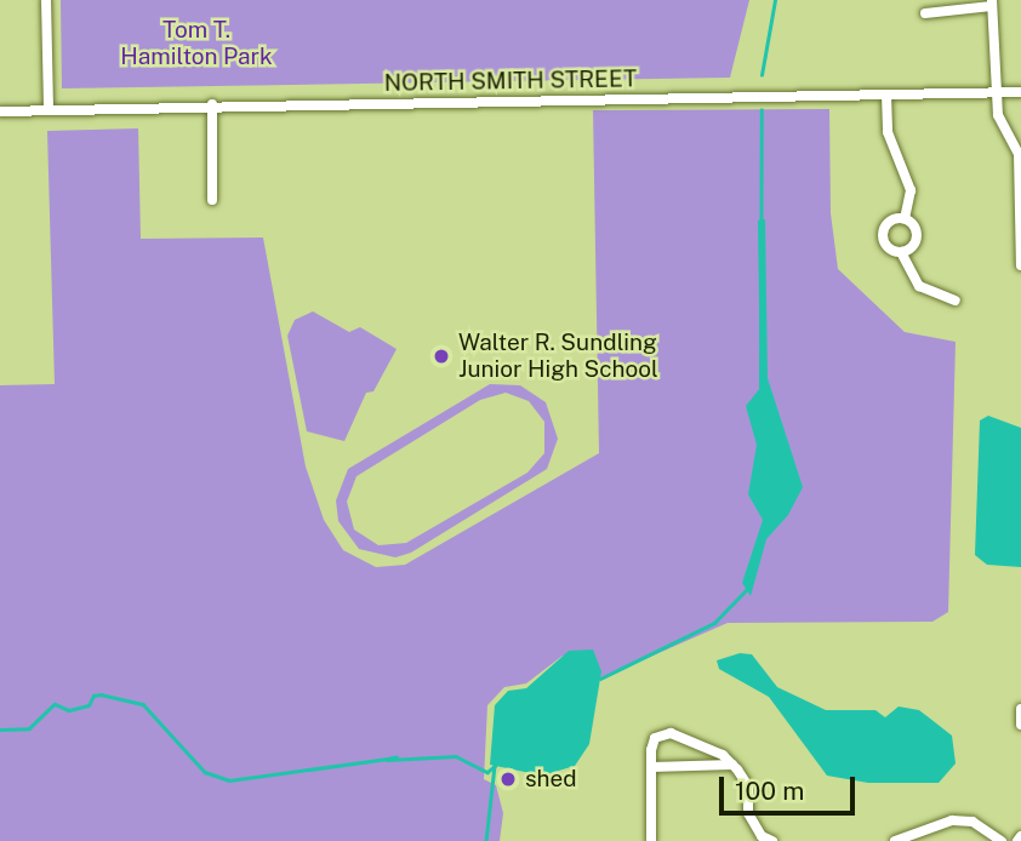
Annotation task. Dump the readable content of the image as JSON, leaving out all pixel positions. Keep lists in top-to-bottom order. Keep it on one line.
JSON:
{"streets":{"street":["NORTH SMITH STREET"]},"parks":["Tom T. Hamilton Park"],"places":["Walter R. Sundling Junior High School","shed"],"scale_bar":"100 m"}
